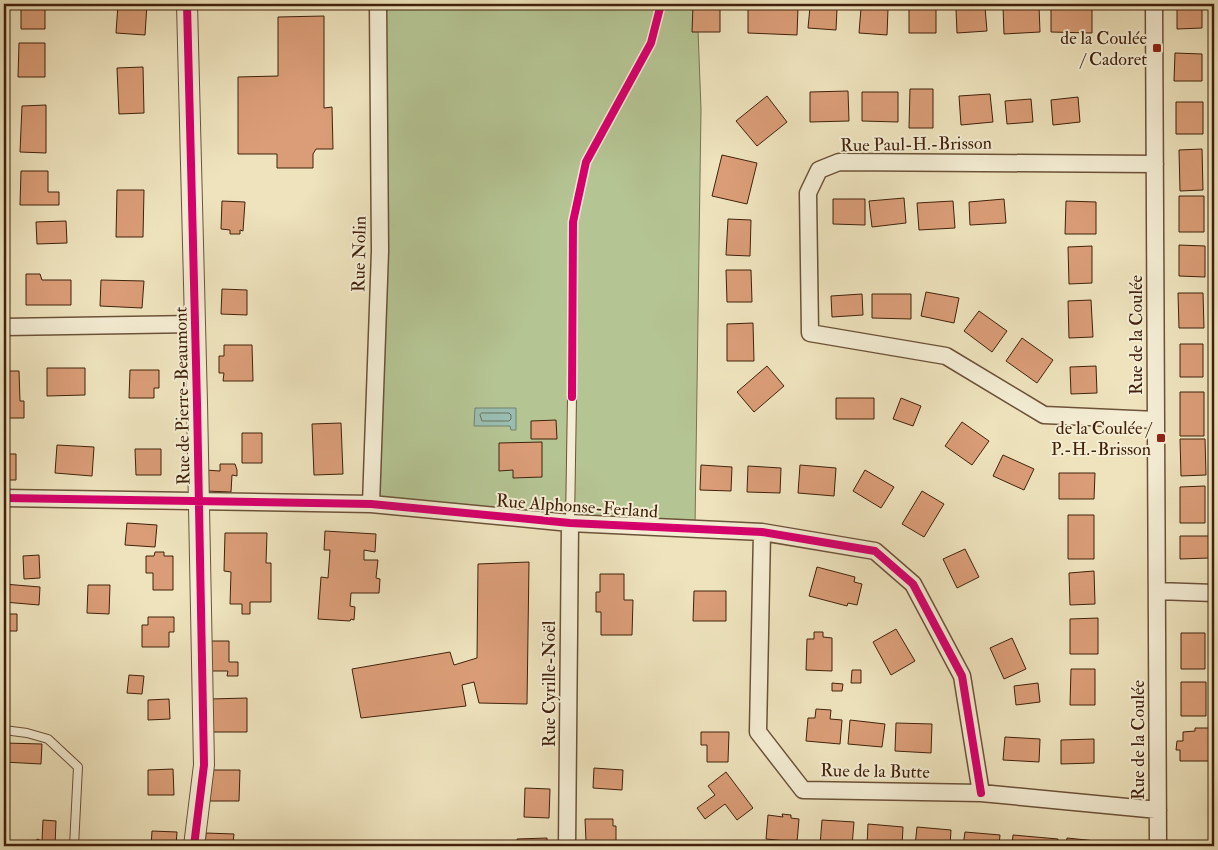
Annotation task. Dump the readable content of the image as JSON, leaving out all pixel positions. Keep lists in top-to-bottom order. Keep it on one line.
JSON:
{"streets":{"street":["Rue Paul-H.-Brisson","Rue Nolin","Rue de la Coulée","Rue de Pierre-Beaumont","Rue Alphonse-Ferland","Rue Cyrille-Noël","Rue de la Butte"]},"crossings":[["Rue Paul-H.-Brisson","Rue de la Coulée"],["Rue Nolin","Rue Alphonse-Ferland"],["Rue de la Coulée","Rue de la Butte"],["Rue de Pierre-Beaumont","Rue Alphonse-Ferland"],["Rue Alphonse-Ferland","Rue Cyrille-Noël"],["Rue Alphonse-Ferland","Rue de la Butte"]],"places":{"transit":["de la Coulée / Cadoret","de la Coulée / P.-H.-Brisson"]}}
